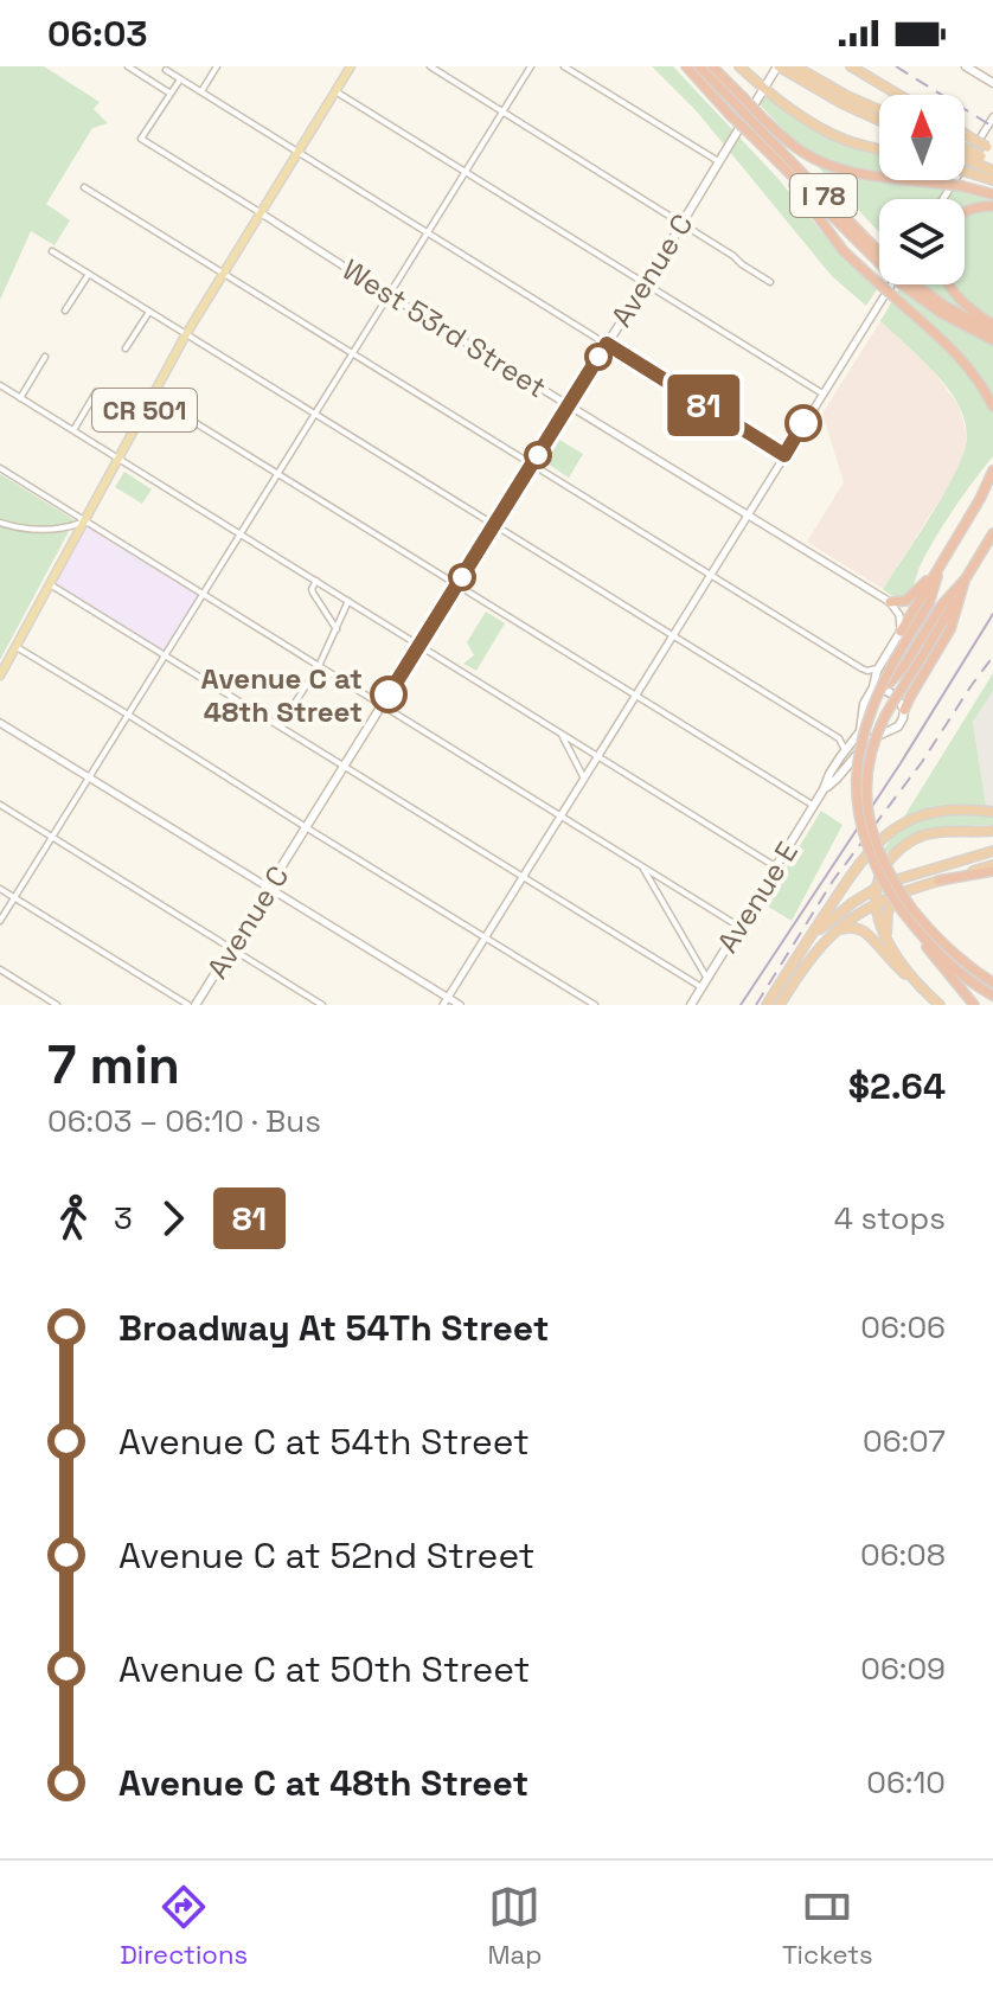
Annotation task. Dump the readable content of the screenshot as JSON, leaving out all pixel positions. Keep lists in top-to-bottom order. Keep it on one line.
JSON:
{"streets":{"highway":["I 78"],"main road":["Avenue C","CR 501","Avenue E"],"street":["West 53rd Street"]},"crossings":[["Avenue C","West 53rd Street"],["West 53rd Street","CR 501"]],"places":["Avenue C at 48th Street"],"lines":["bus line 81"],"north":"top","page":{"status":"06:03","on_map":"81","heading":["7 min","06:03 – 06:10 · Bus","$2.64"],"legs":["3","81","4 stops"],"list":[{"name":"Broadway At 54Th Street","value":"06:06"},{"name":"Avenue C at 54th Street","value":"06:07"},{"name":"Avenue C at 52nd Street","value":"06:08"},{"name":"Avenue C at 50th Street","value":"06:09"},{"name":"Avenue C at 48th Street","value":"06:10"}],"tabs":["Directions","Map","Tickets"]}}
